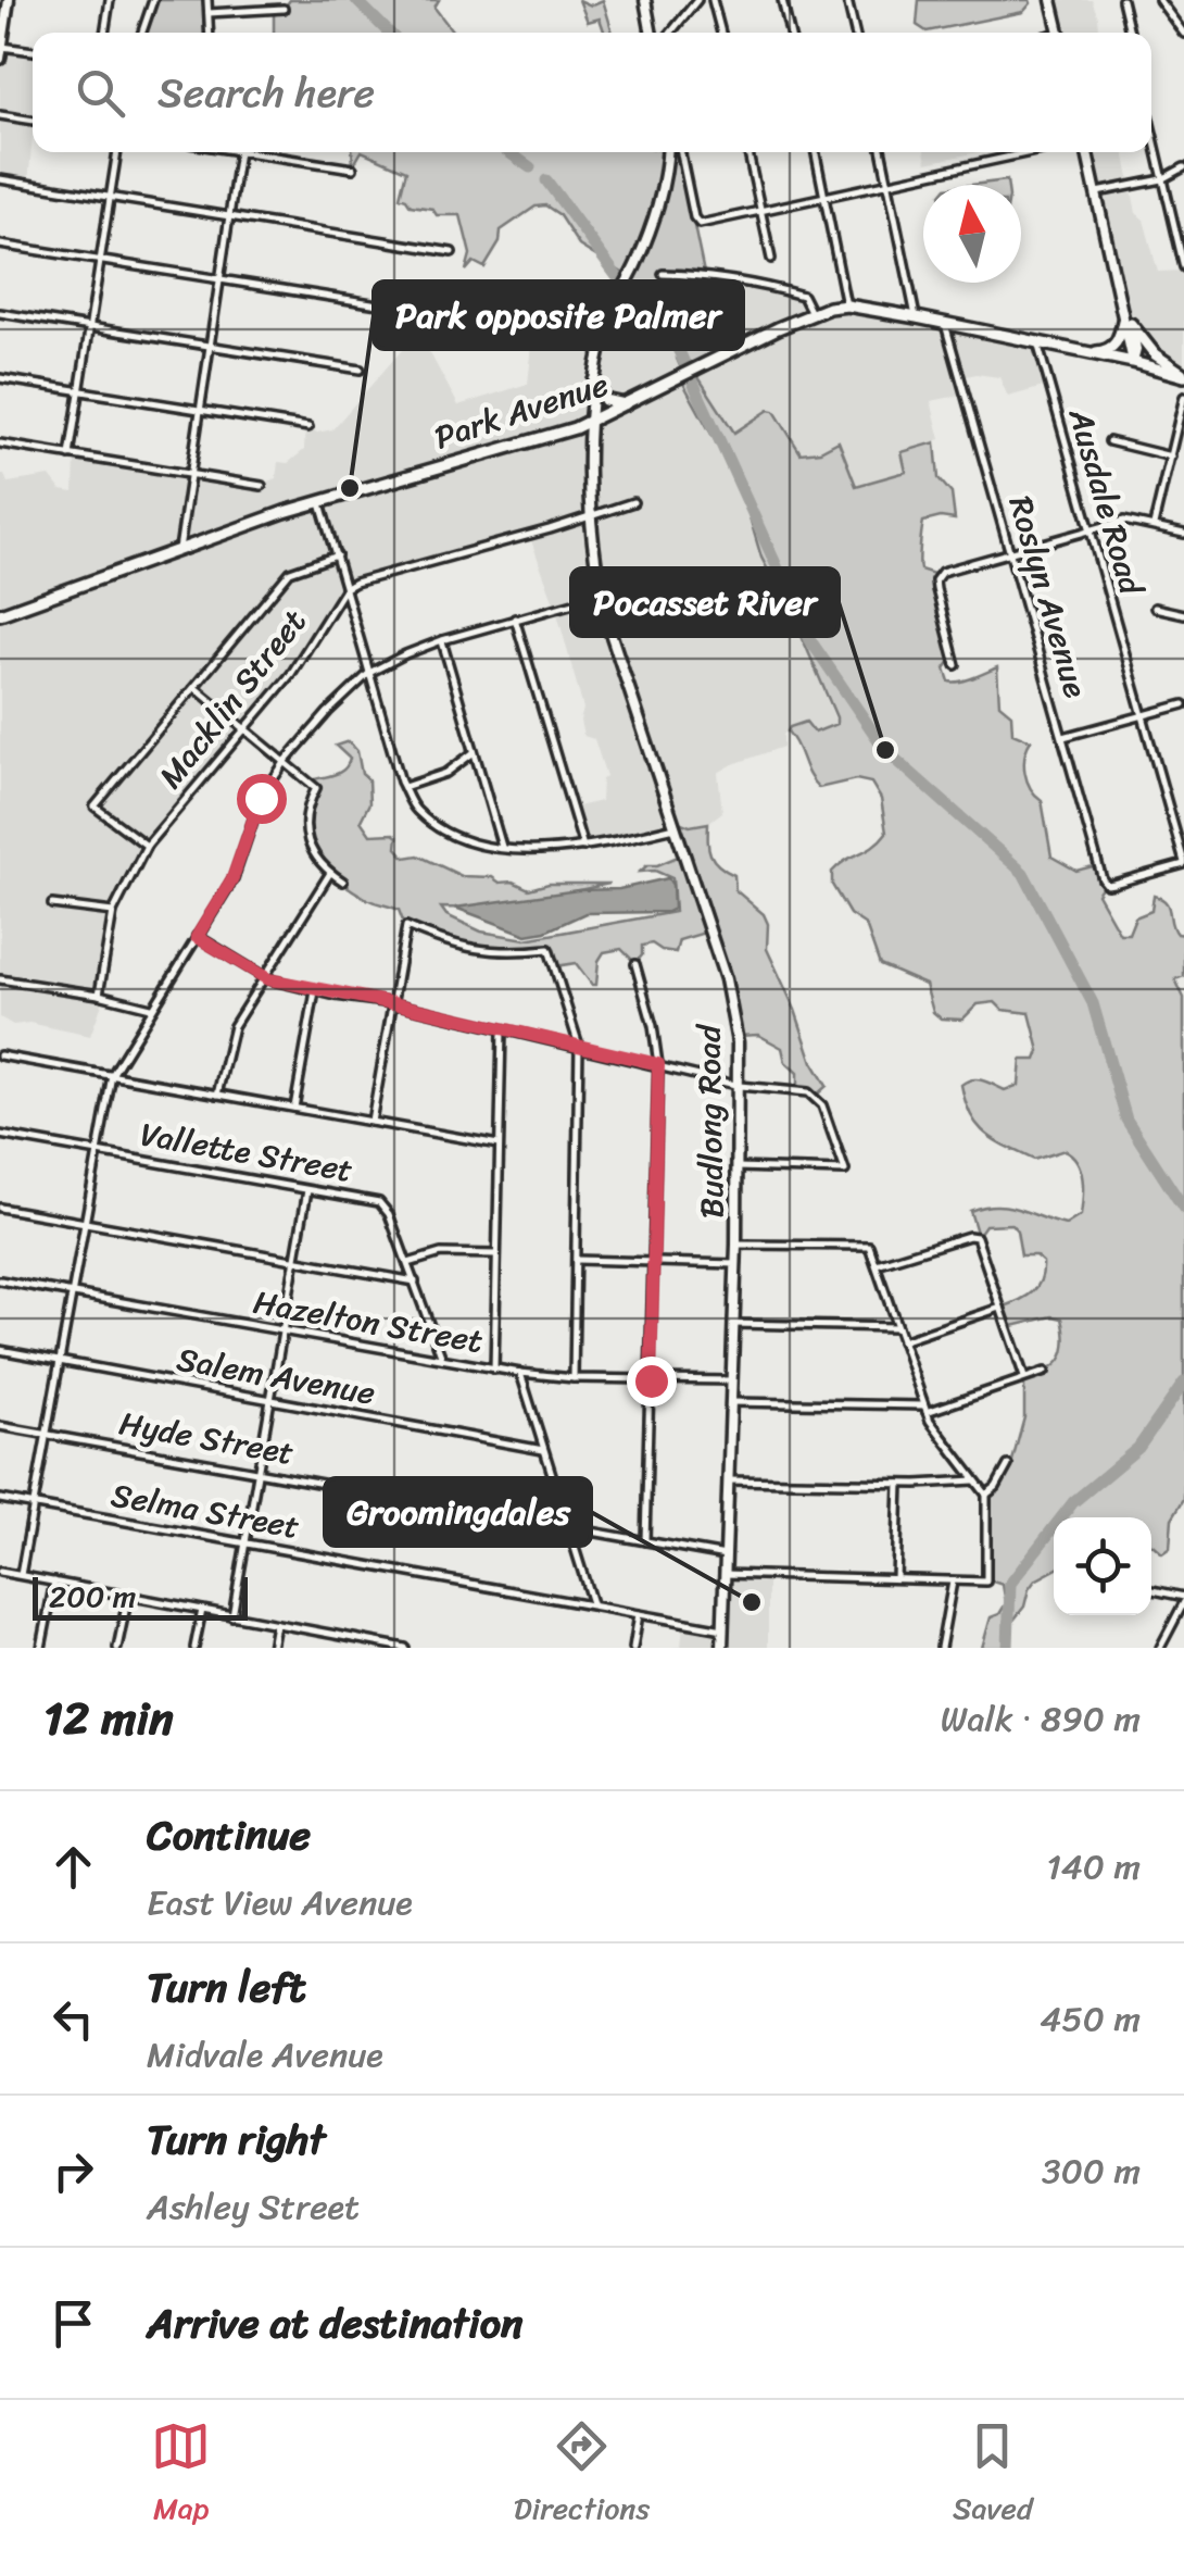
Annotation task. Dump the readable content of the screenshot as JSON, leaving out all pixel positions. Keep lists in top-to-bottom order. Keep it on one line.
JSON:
{"streets":{"main road":["Park Avenue","Budlong Road"],"street":["Ausdale Road","Roslyn Avenue","Macklin Street","Vallette Street","Hazelton Street","Salem Avenue","Hyde Street","Selma Street"]},"crossings":[["Park Avenue","Ausdale Road"],["Park Avenue","Roslyn Avenue"],["Park Avenue","Budlong Road"],["Ausdale Road","Roslyn Avenue"],["Macklin Street","Budlong Road"],["Budlong Road","Hazelton Street"],["Budlong Road","Hyde Street"],["Budlong Road","Selma Street"],["Vallette Street","Hazelton Street"]],"places":["Park opposite Palmer","Pocasset River","Groomingdales"],"scale_bar":"200 m","north":"top","page":{"search":"Search here","scale":"200 m","heading":["12 min","Walk · 890 m"],"list":[["Continue","East View Avenue","140 m"],["Turn left","Midvale Avenue","450 m"],["Turn right","Ashley Street","300 m"],"Arrive at destination"],"nav":["Map","Directions","Saved"]}}
